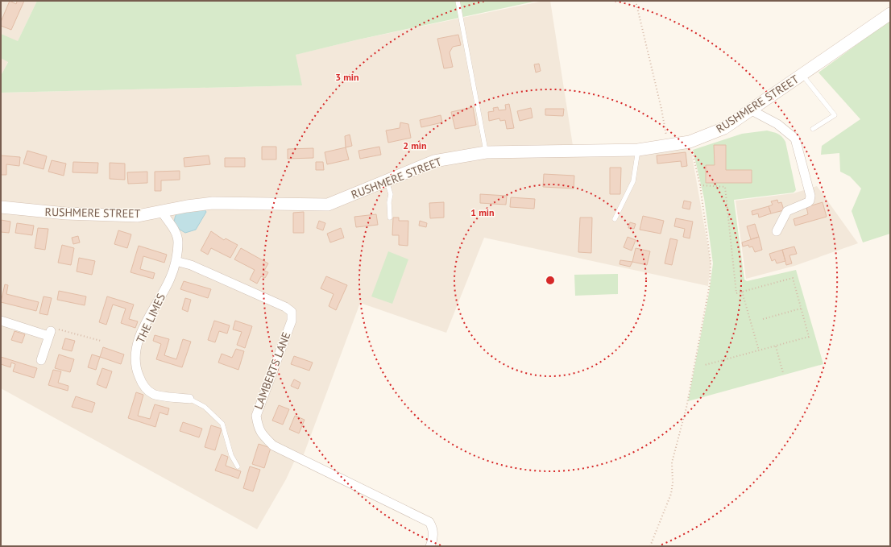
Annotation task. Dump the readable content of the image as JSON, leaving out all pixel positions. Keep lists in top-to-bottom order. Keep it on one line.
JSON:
{"streets":{"street":["RUSHMERE STREET","THE LIMES","LAMBERTS LANE"]},"crossings":[["THE LIMES","LAMBERTS LANE"]],"rings":["3 min","2 min","1 min"]}
